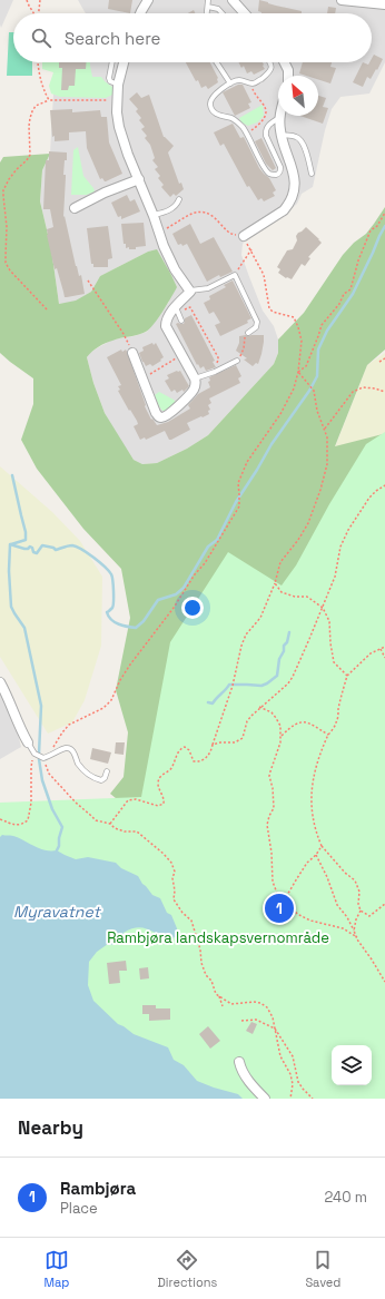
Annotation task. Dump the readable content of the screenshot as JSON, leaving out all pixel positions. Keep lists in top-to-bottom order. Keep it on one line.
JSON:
{"water":["Myravatnet"],"parks":["Rambjøra landskapsvernområde"],"north":"top left","page":{"search":"Search here","pins":"1","heading":"Nearby","list":[{"mark":"1","name":"Rambjøra","note":"Place","value":"240 m"}],"nav":["Map","Directions","Saved"]}}
